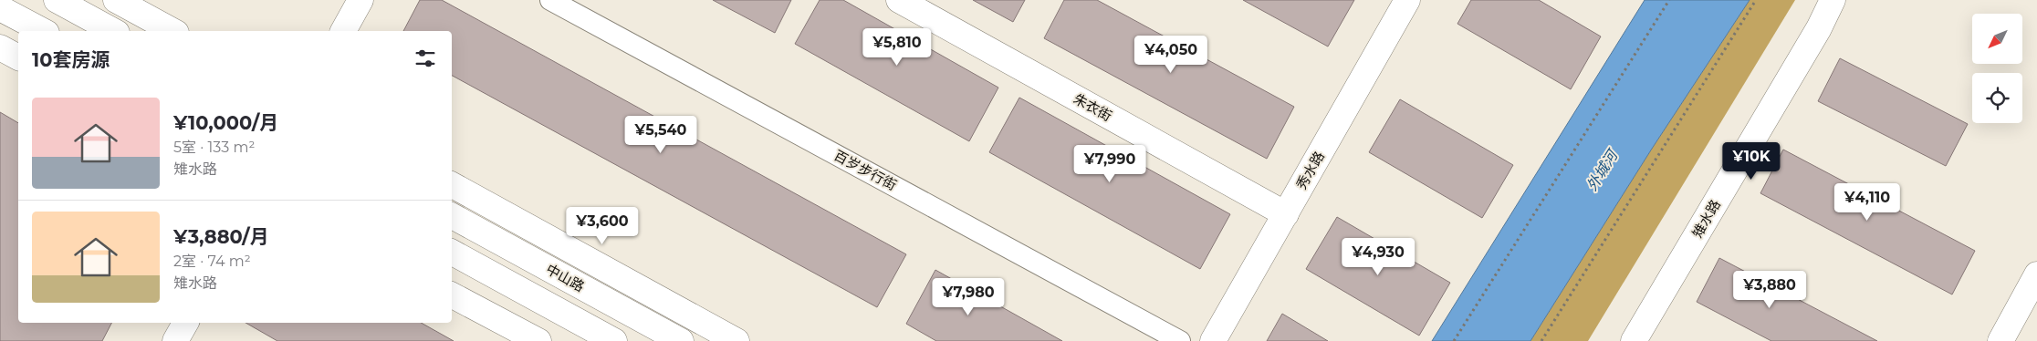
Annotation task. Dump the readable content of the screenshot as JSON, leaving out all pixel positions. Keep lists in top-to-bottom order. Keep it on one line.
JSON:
{"streets":{"street":["朱衣街","百岁步行街","秀水路","雉水路","中山路"]},"crossings":[["朱衣街","秀水路"]],"water":["外城河"],"north":"bottom left","page":{"price":["¥5,810","¥4,050","¥5,540","¥10K","¥7,990","¥4,110","¥3,600","¥4,930","¥3,880","¥7,980"],"heading":"10套房源","list":[{"name":"¥10,000/月","note":"5室 · 133 m² · 雉水路"},{"name":"¥3,880/月","note":"2室 · 74 m² · 雉水路"}]}}
